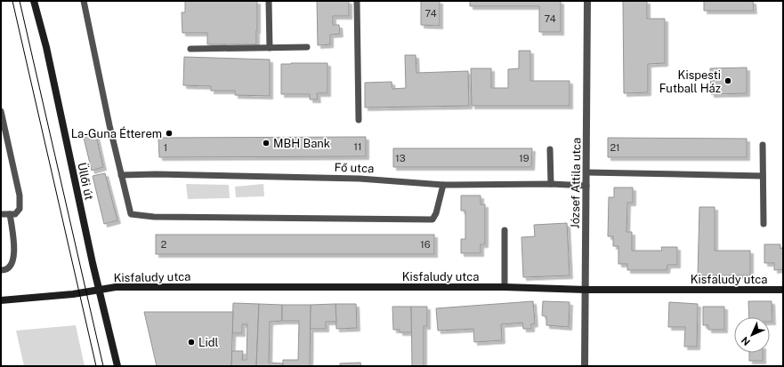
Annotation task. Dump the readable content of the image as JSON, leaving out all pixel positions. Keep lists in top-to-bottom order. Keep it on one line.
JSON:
{"streets":{"street":["Üllői út","József Attila utca","Kisfaludy utca"],"lane":["Fő utca"]},"crossings":[["Fő utca","József Attila utca"],["Üllői út","Kisfaludy utca"],["József Attila utca","Kisfaludy utca"]],"places":["Kispesti Futball Ház","La-Guna Étterem","MBH Bank","Lidl"],"house_numbers":["74","74","11","1","21","13","19","2","16"],"north":"bottom left"}
